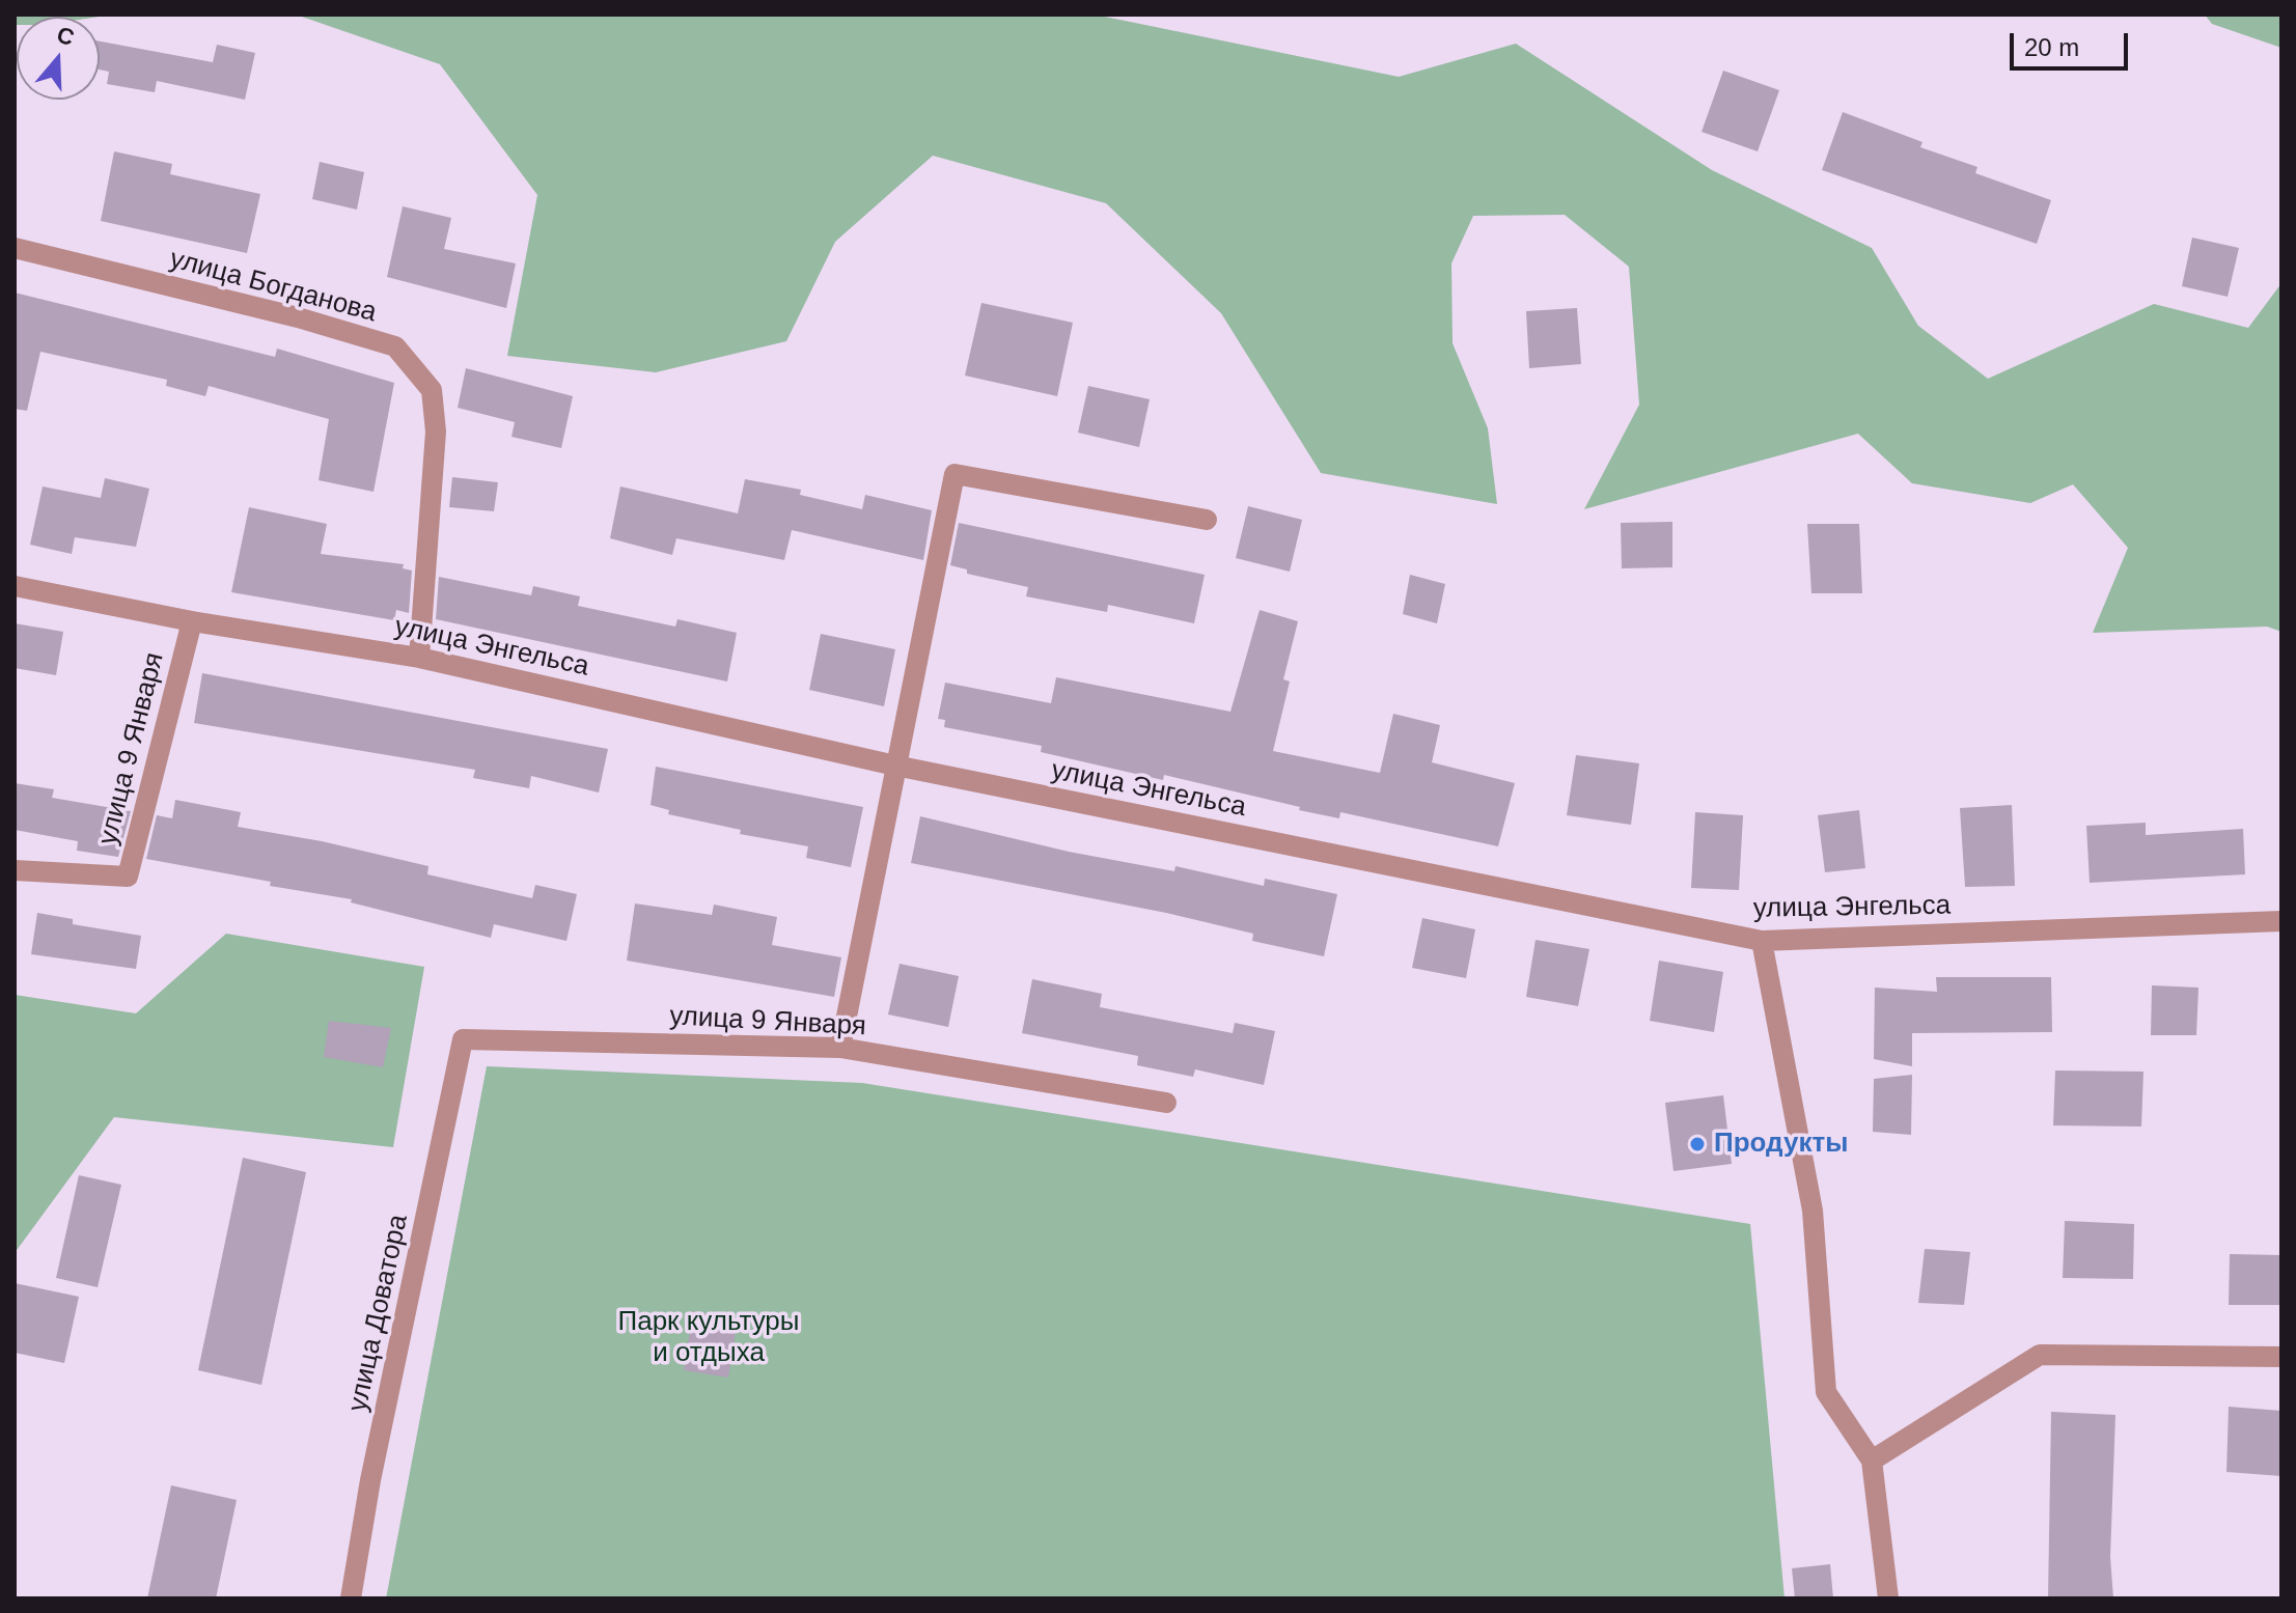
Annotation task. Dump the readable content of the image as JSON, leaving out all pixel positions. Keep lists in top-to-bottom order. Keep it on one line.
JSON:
{"streets":{"street":["улица Богданова","улица Энгельса","улица 9 Января","улица Доватора"]},"crossings":[["улица Богданова","улица Энгельса"],["улица Энгельса","улица 9 Января"],["улица 9 Января","улица Доватора"]],"parks":["Парк культуры и отдыха"],"places":["Продукты"],"scale_bar":"20 m","north":"top"}
